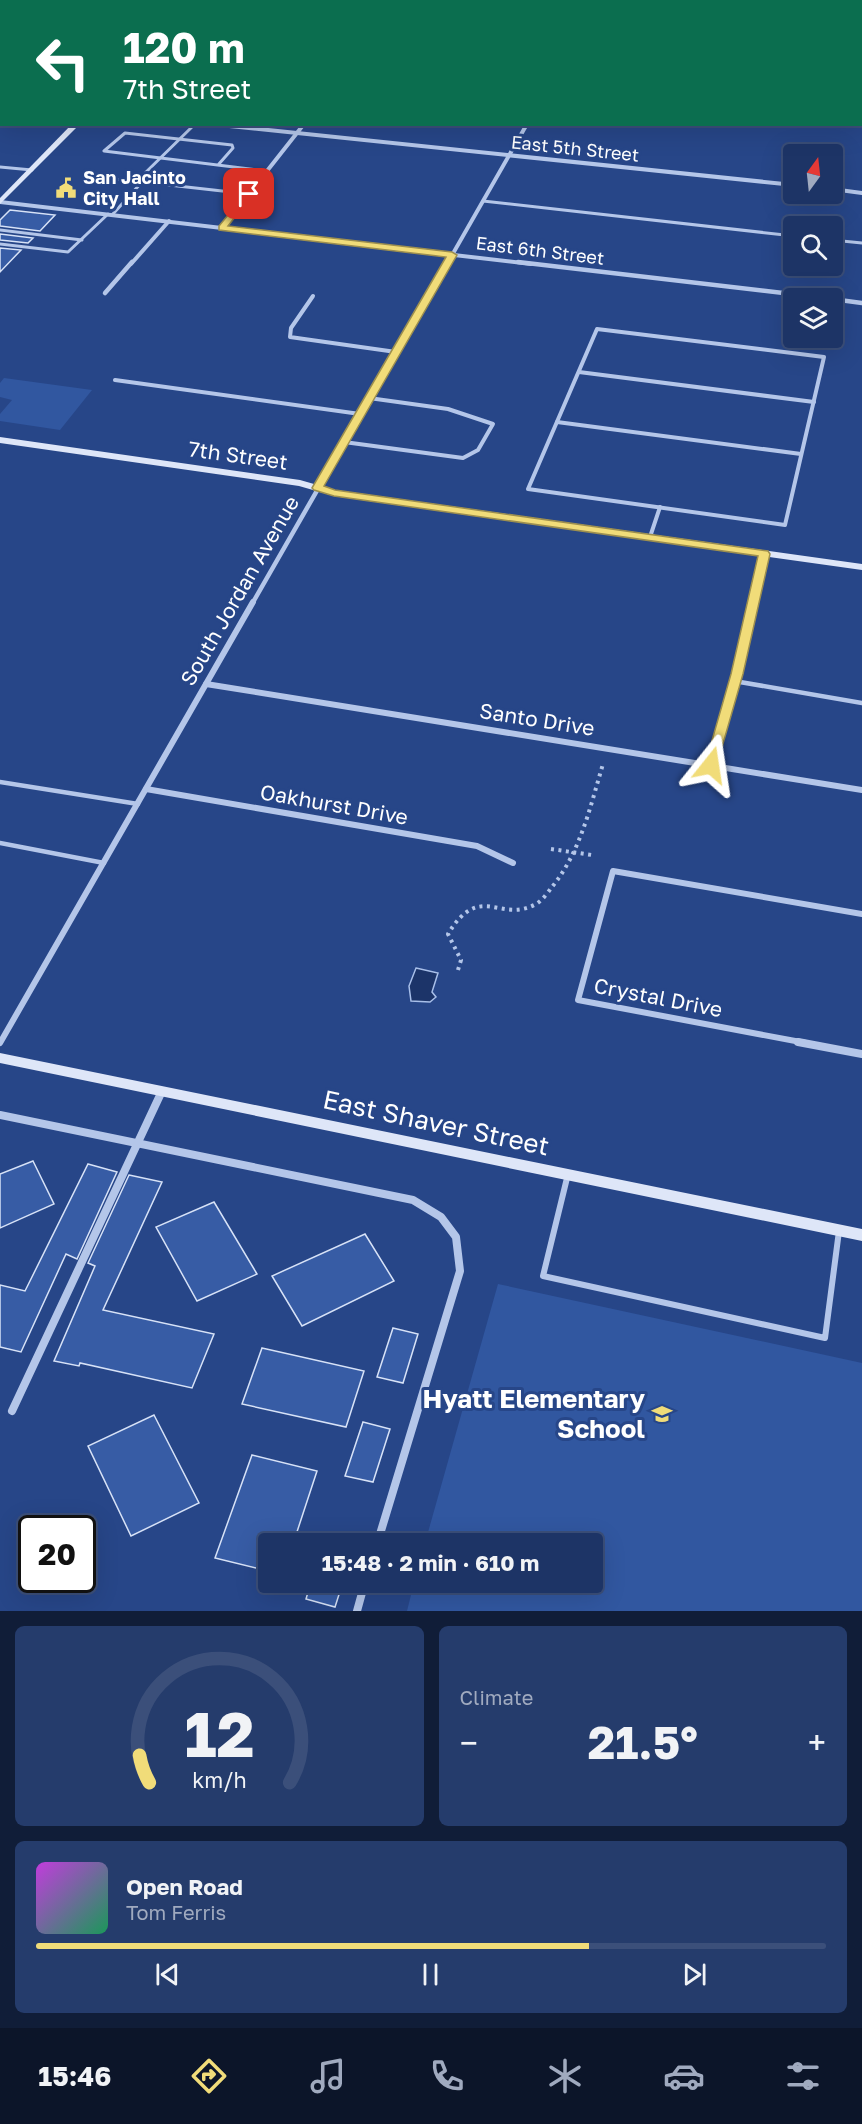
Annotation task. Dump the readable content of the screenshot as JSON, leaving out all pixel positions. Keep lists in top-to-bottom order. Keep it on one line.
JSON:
{"streets":{"street":["East 5th Street","East 6th Street","7th Street","South Jordan Avenue","Santo Drive","Oakhurst Drive","Crystal Drive","East Shaver Street"]},"crossings":[["East 5th Street","South Jordan Avenue"],["East 6th Street","South Jordan Avenue"],["7th Street","South Jordan Avenue"],["South Jordan Avenue","Santo Drive"],["South Jordan Avenue","Oakhurst Drive"]],"places":{"public building":["San Jacinto City Hall"],"school or university":["Hyatt Elementary School"]},"north":"top","page":{"turn":["120 m","7th Street"],"limit":"20","trip":"15:48 · 2 min · 610 m","tile":"Climate","heat":["−","21.5°","+"],"song":["Open Road","Tom Ferris"],"tabs":"15:46","gauge":["12","km/h"]}}
